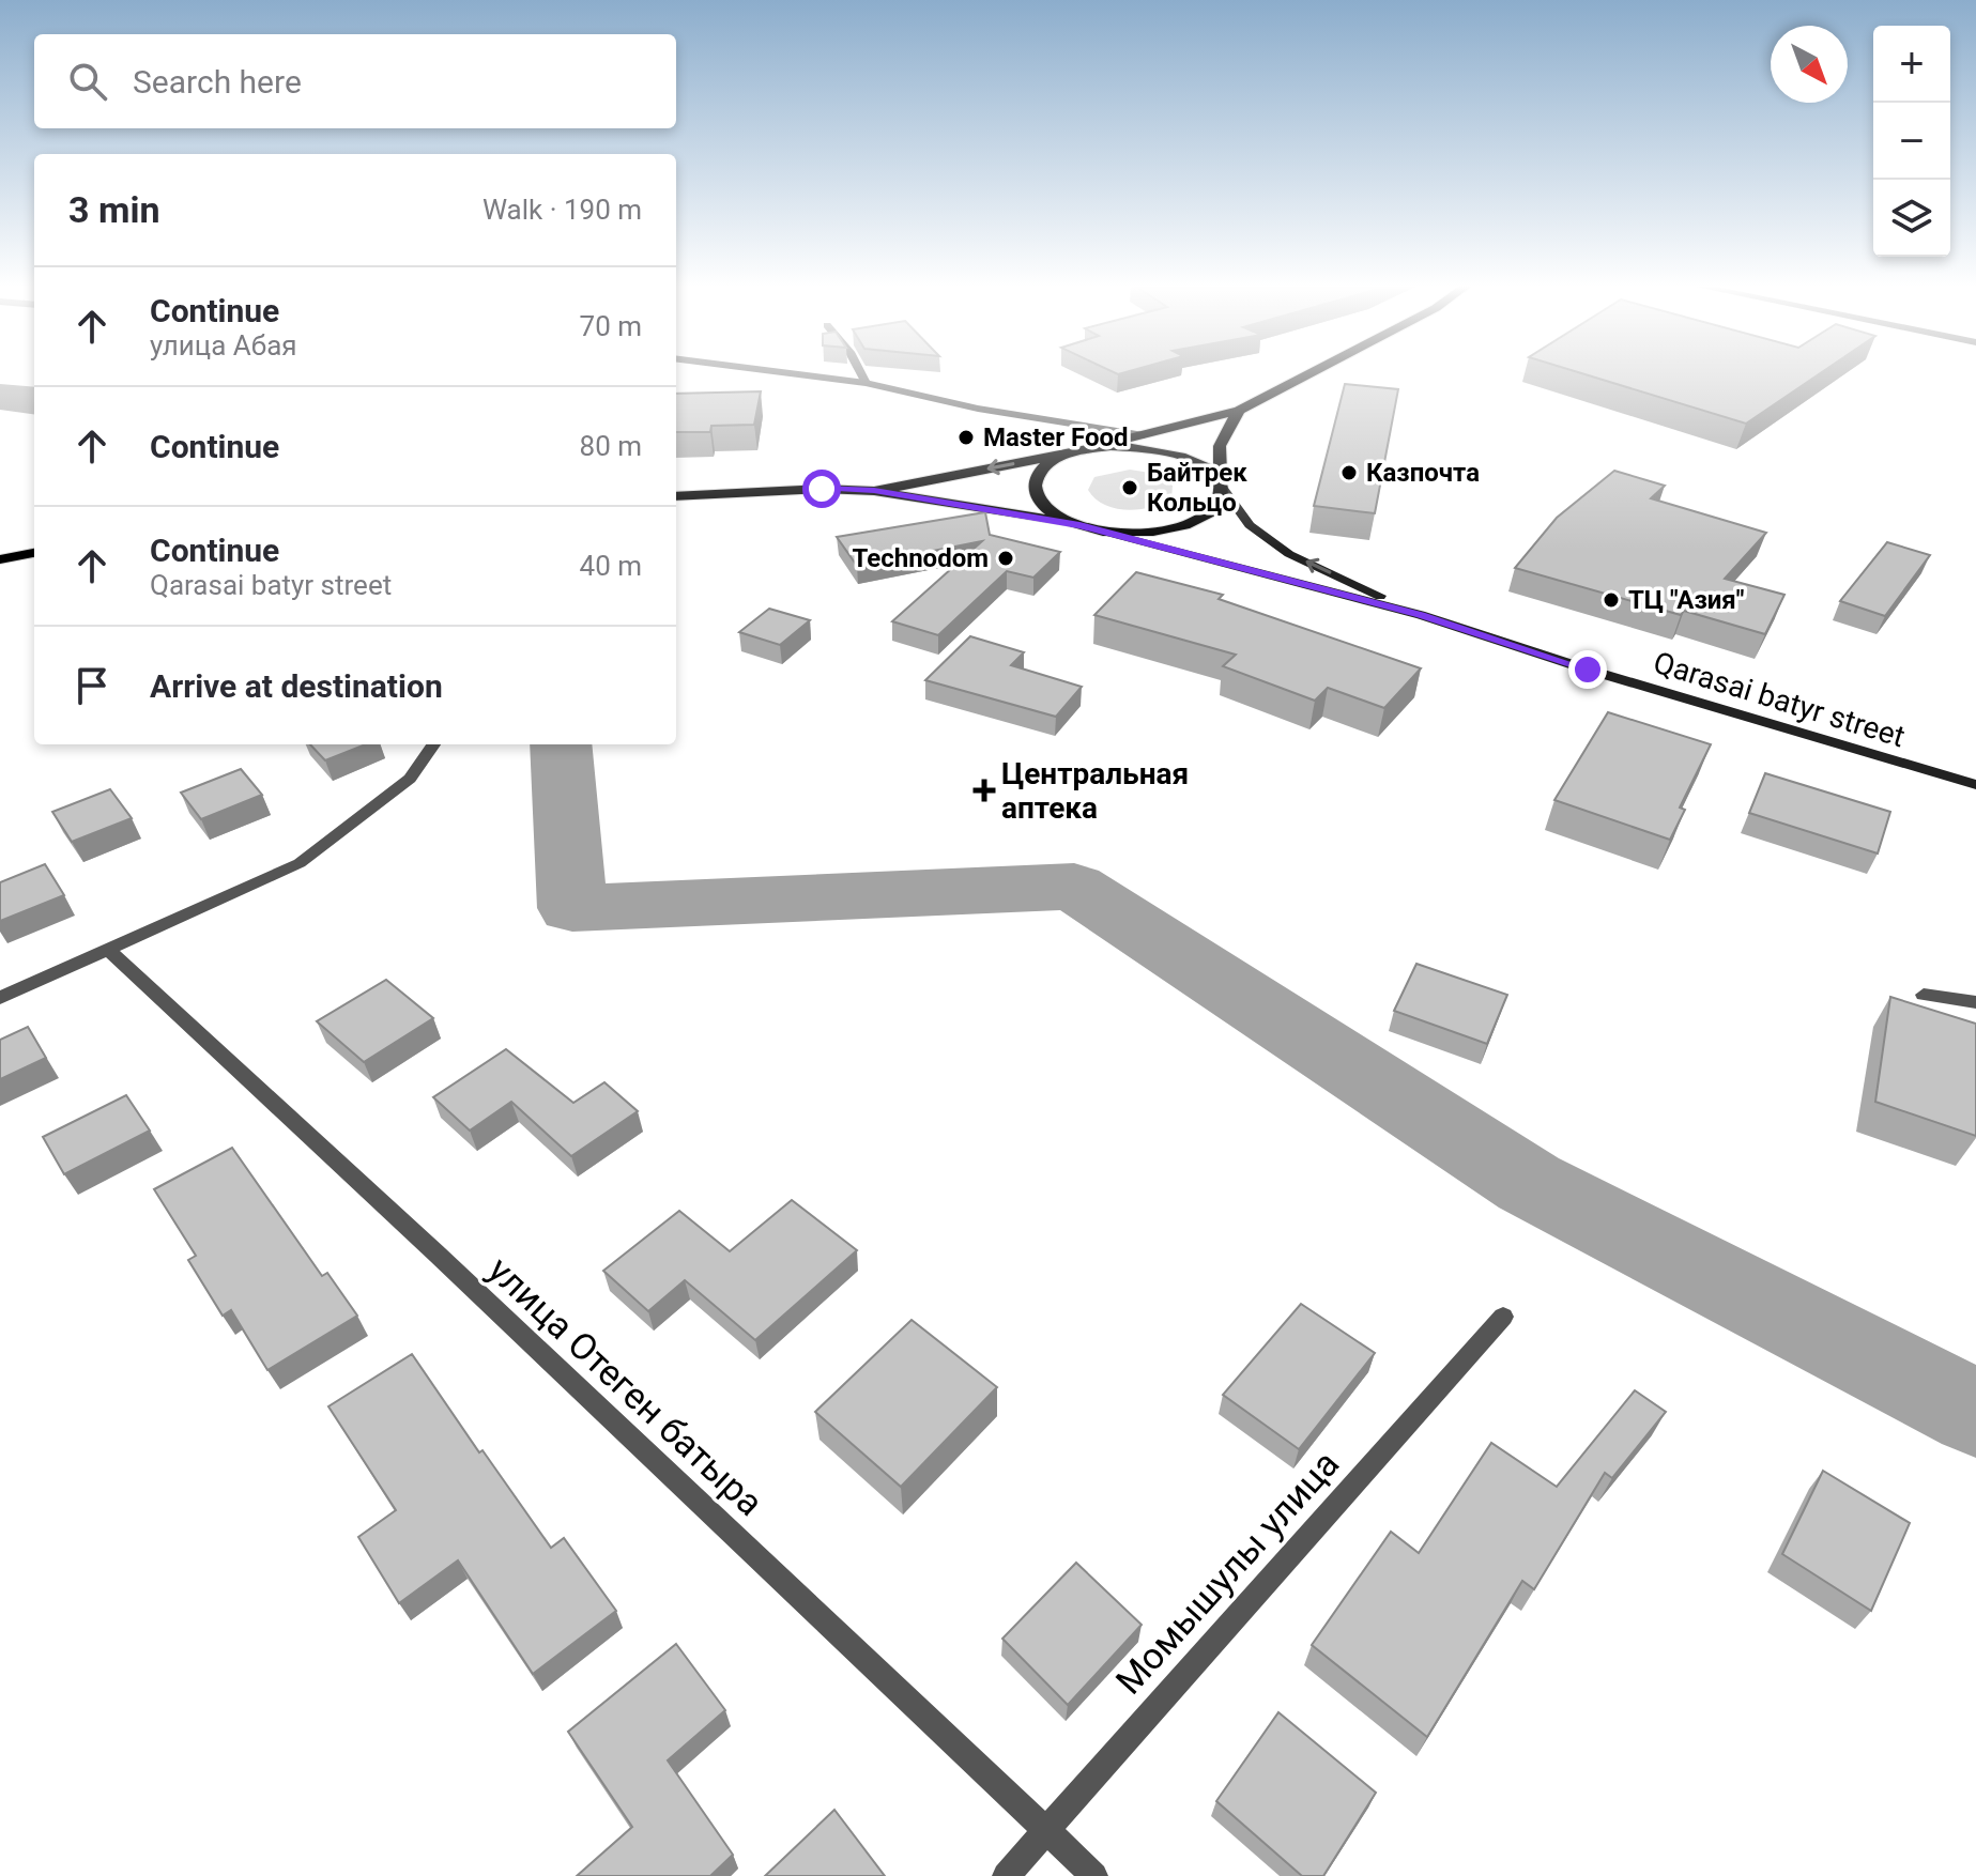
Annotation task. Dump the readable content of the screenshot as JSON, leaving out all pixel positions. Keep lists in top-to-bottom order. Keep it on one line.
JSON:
{"streets":{"main road":["Qarasai batyr street"],"street":["улица Отеген батыра","Момышулы улица"]},"crossings":[["улица Отеген батыра","Момышулы улица"]],"places":{"other":["Master Food","Казпочта","Байтрек Кольцо","Technodom","ТЦ \"Азия\""],"health":["Центральная аптека"]},"north":"bottom right","page":{"map_buttons":["+","−"],"search":"Search here","heading":["3 min","Walk · 190 m"],"list":[["Continue","улица Абая","70 m"],["Continue","80 m"],["Continue","Qarasai batyr street","40 m"],"Arrive at destination"]}}
